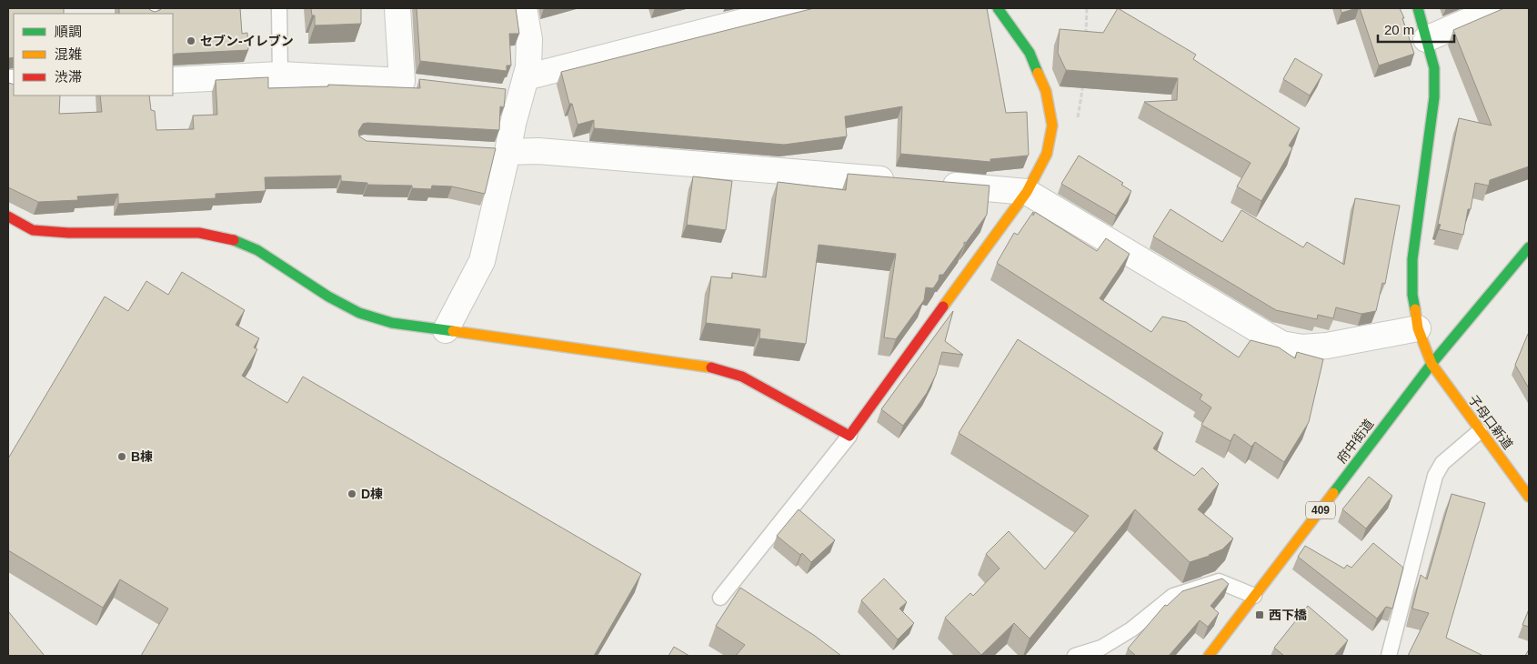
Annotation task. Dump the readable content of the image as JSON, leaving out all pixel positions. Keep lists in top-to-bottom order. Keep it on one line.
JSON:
{"streets":{"main road":["子母口新道","府中街道","409"]},"crossings":[["子母口新道","府中街道"]],"places":{"other":["セブン-イレブン","B棟","D棟"],"transit":["西下橋"]},"legend":["順調","混雑","渋滞"],"scale_bar":"20 m"}
